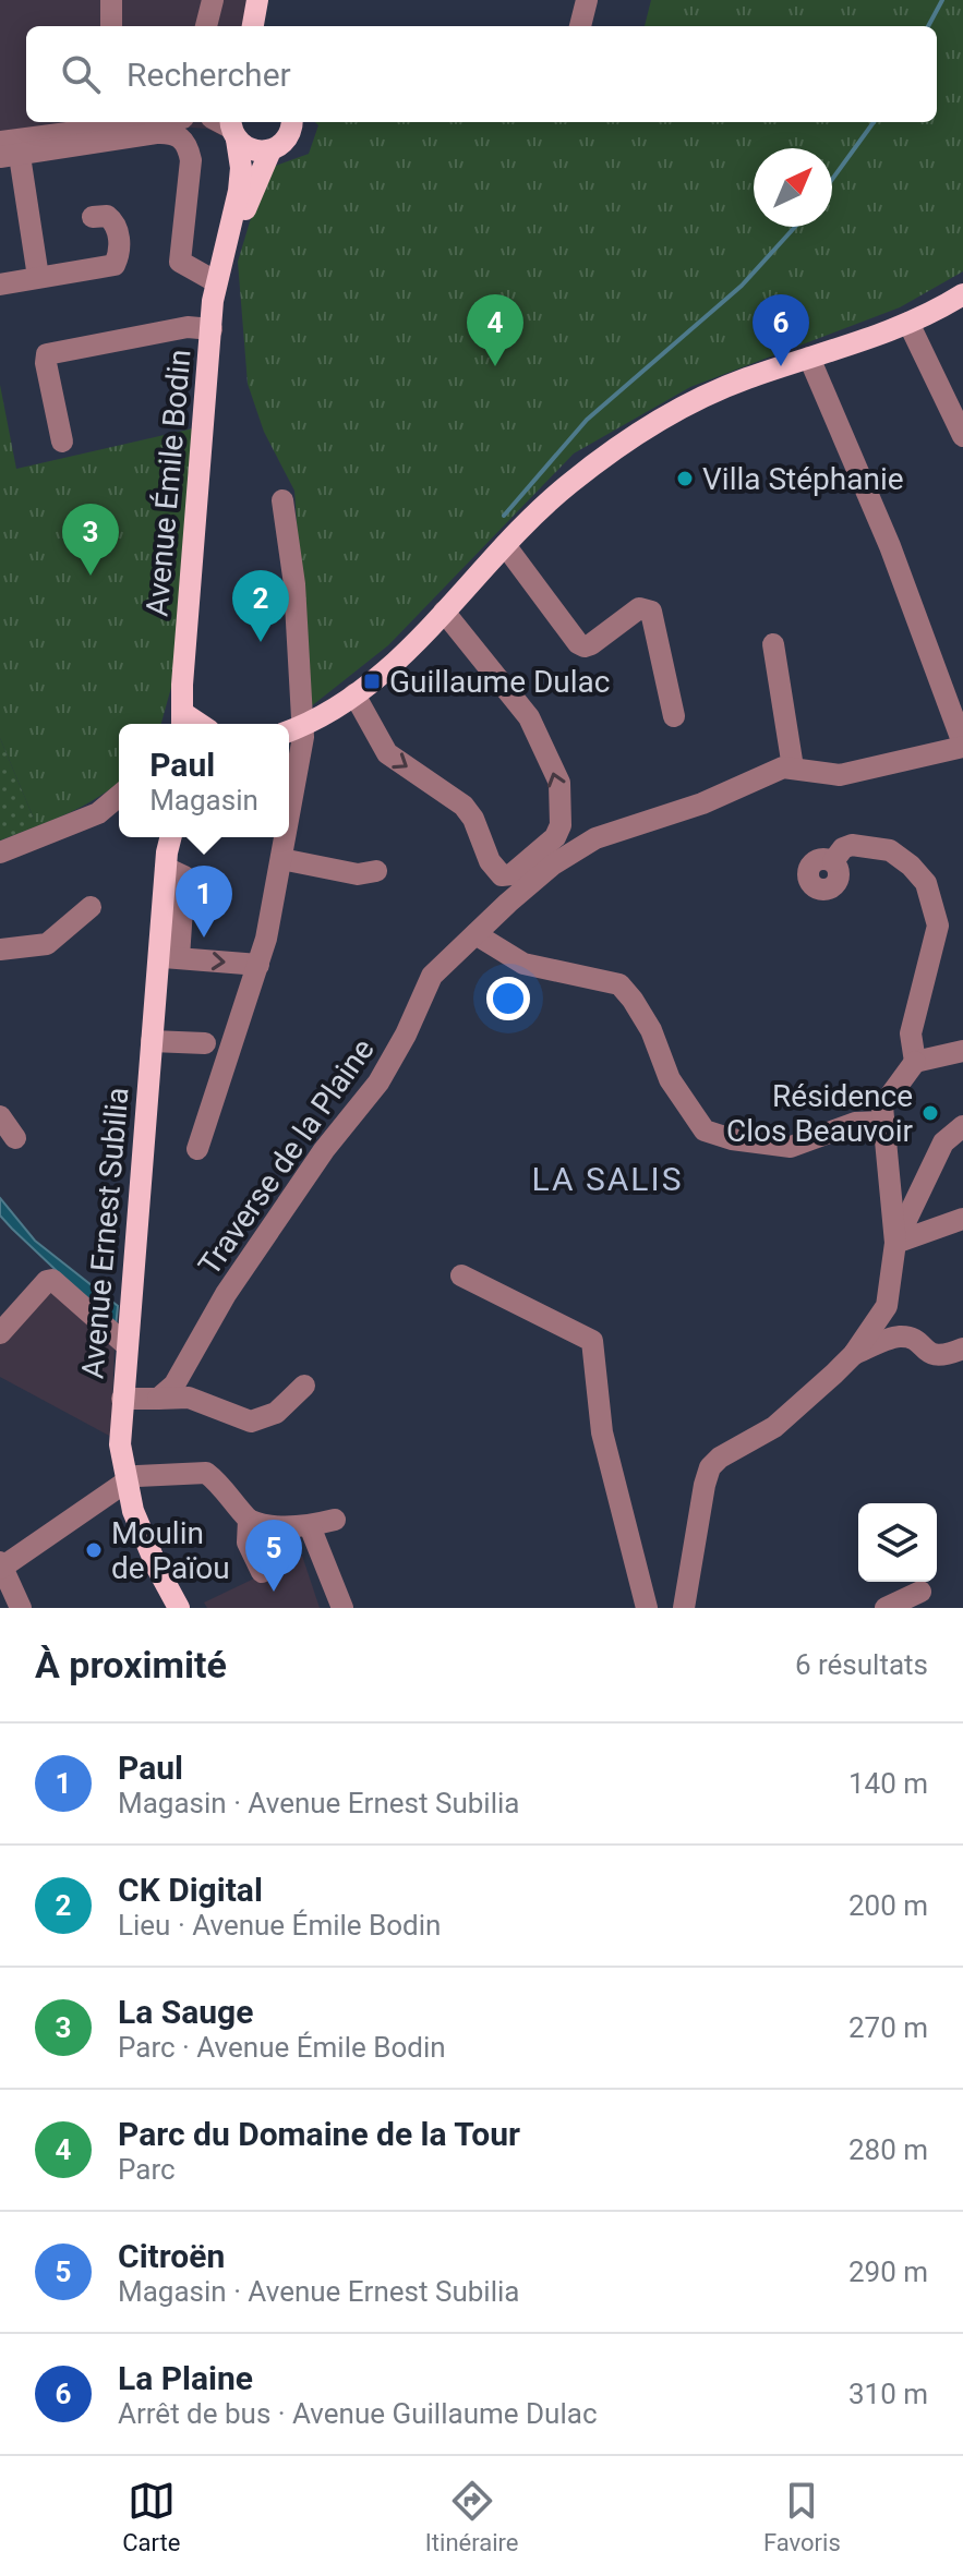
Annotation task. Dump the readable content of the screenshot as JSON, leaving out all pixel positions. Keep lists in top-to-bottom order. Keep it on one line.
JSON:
{"streets":{"main road":["Avenue Émile Bodin","Avenue Ernest Subilia"],"street":["Traverse de la Plaine"]},"districts":["LA SALIS"],"places":{"other":["Villa Stéphanie","Résidence Clos Beauvoir","Moulin de Païou"],"transit":["Guillaume Dulac"]},"north":"top right","page":{"search":"Rechercher","pins":["4","6","3","2","1","5"],"popup":["Paul","Magasin"],"heading":["À proximité","6 résultats"],"list":[{"mark":"1","name":"Paul","note":"Magasin · Avenue Ernest Subilia","value":"140 m"},{"mark":"2","name":"CK Digital","note":"Lieu · Avenue Émile Bodin","value":"200 m"},{"mark":"3","name":"La Sauge","note":"Parc · Avenue Émile Bodin","value":"270 m"},{"mark":"4","name":"Parc du Domaine de la Tour","note":"Parc","value":"280 m"},{"mark":"5","name":"Citroën","note":"Magasin · Avenue Ernest Subilia","value":"290 m"},{"mark":"6","name":"La Plaine","note":"Arrêt de bus · Avenue Guillaume Dulac","value":"310 m"}],"nav":["Carte","Itinéraire","Favoris"]}}
